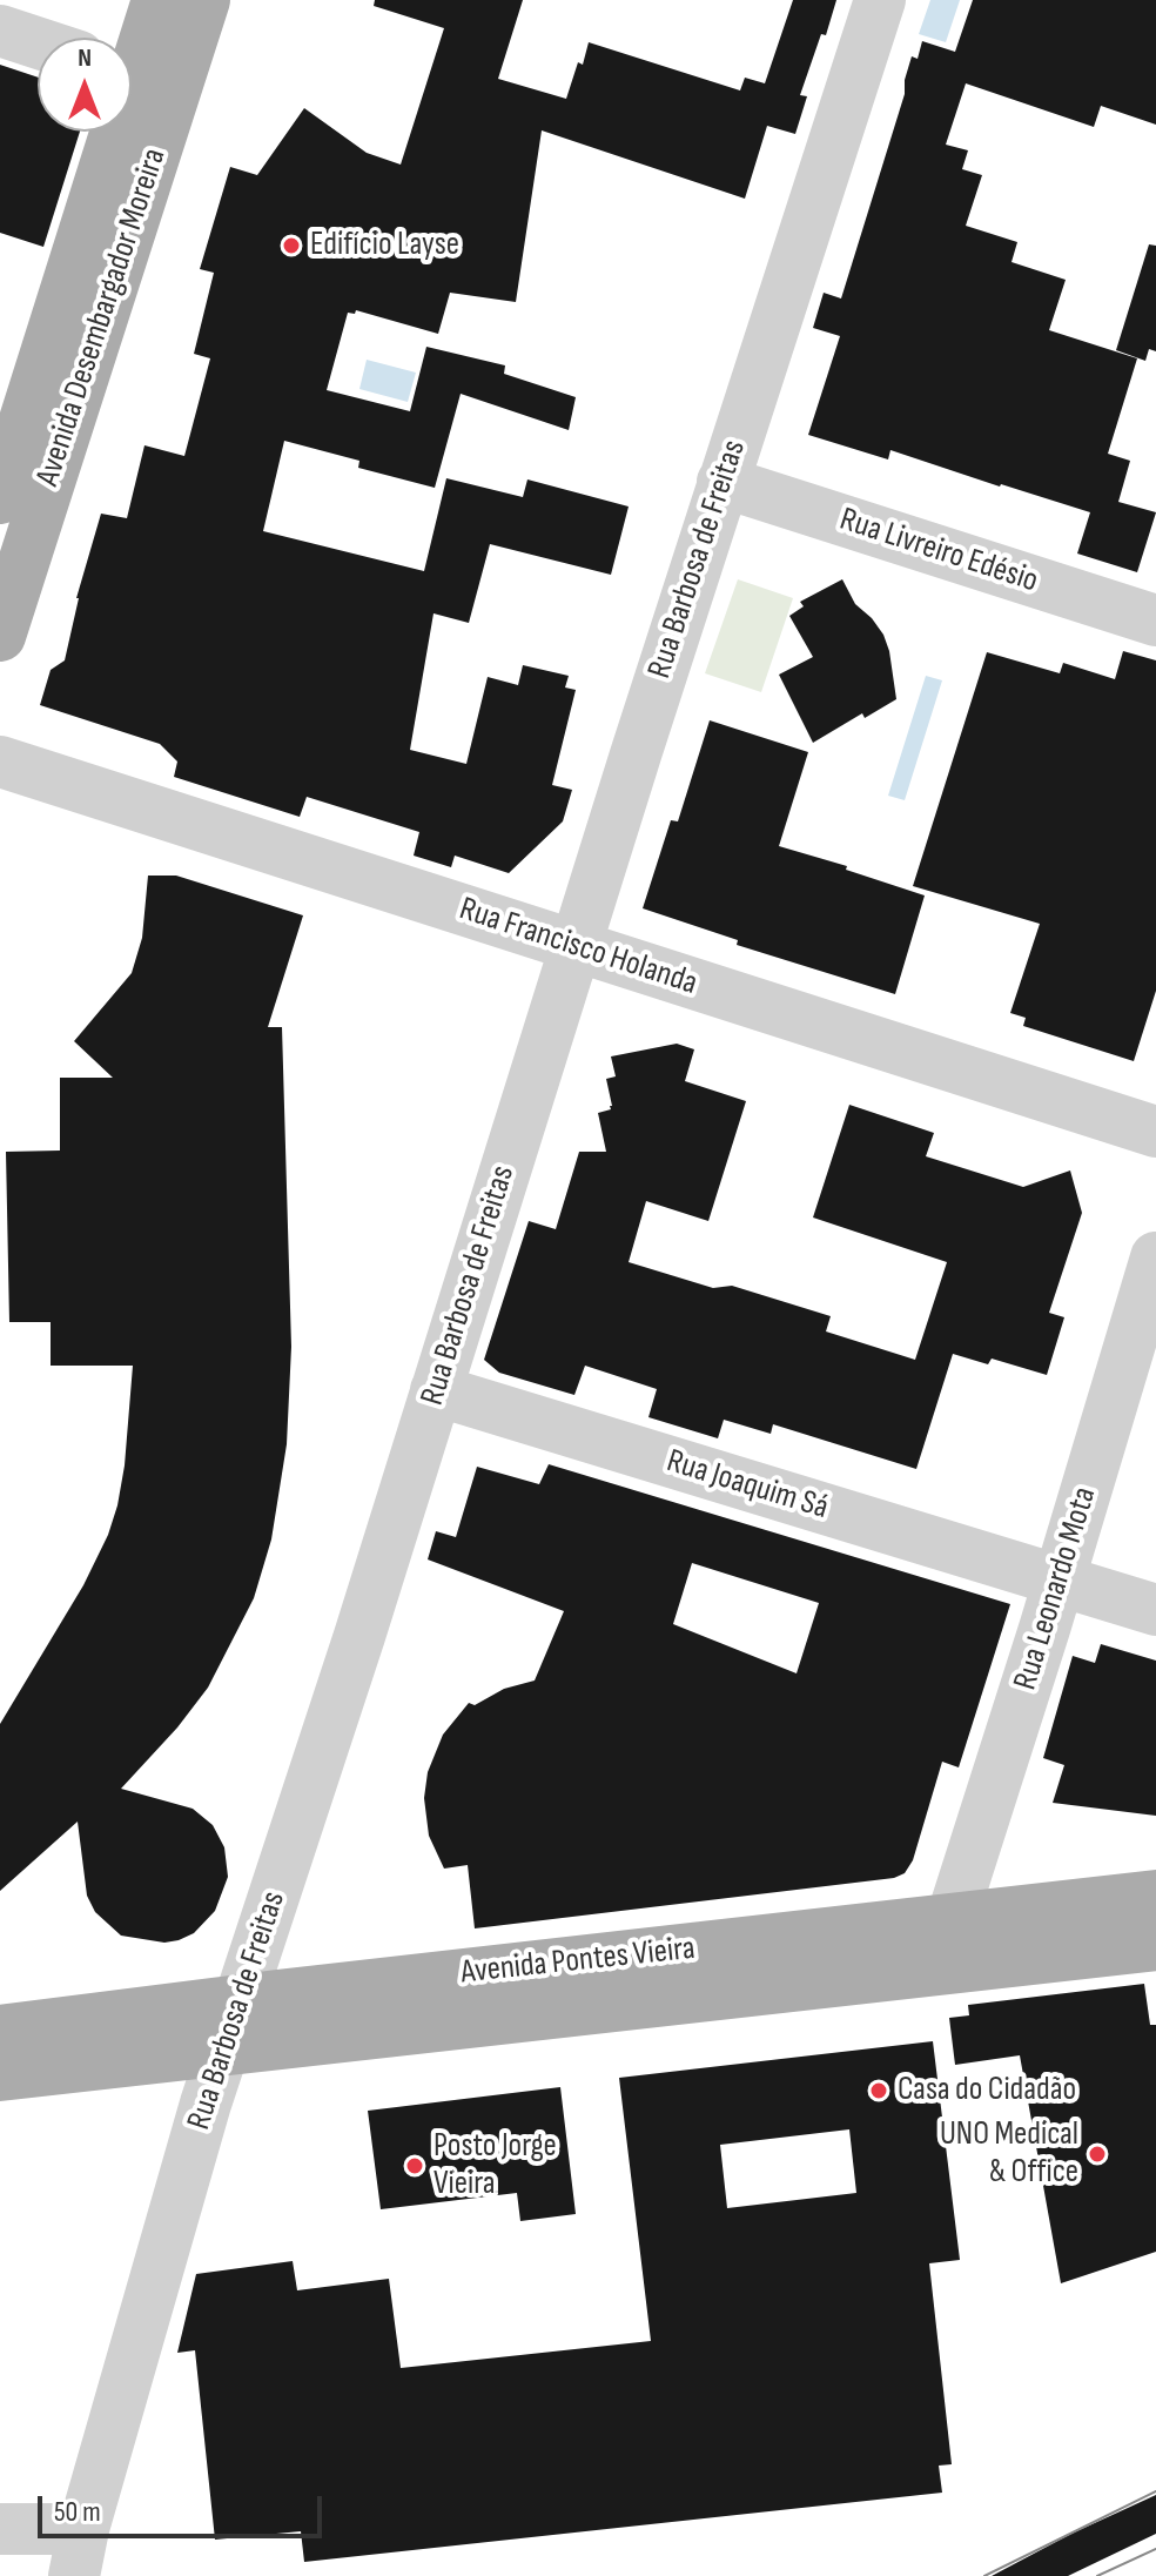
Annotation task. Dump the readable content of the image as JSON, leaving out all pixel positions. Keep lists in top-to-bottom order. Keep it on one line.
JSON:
{"streets":{"main road":["Avenida Desembargador Moreira","Avenida Pontes Vieira"],"street":["Rua Livreiro Edésio","Rua Barbosa de Freitas","Rua Francisco Holanda","Rua Joaquim Sá","Rua Leonardo Mota"]},"crossings":[["Rua Livreiro Edésio","Rua Barbosa de Freitas"],["Rua Barbosa de Freitas","Rua Francisco Holanda"],["Rua Barbosa de Freitas","Rua Joaquim Sá"],["Rua Barbosa de Freitas","Avenida Pontes Vieira"],["Rua Joaquim Sá","Rua Leonardo Mota"],["Rua Leonardo Mota","Avenida Pontes Vieira"]],"places":["Edifício Layse","Casa do Cidadão","UNO Medical & Office","Posto Jorge Vieira"],"scale_bar":"50 m","north":"top"}
